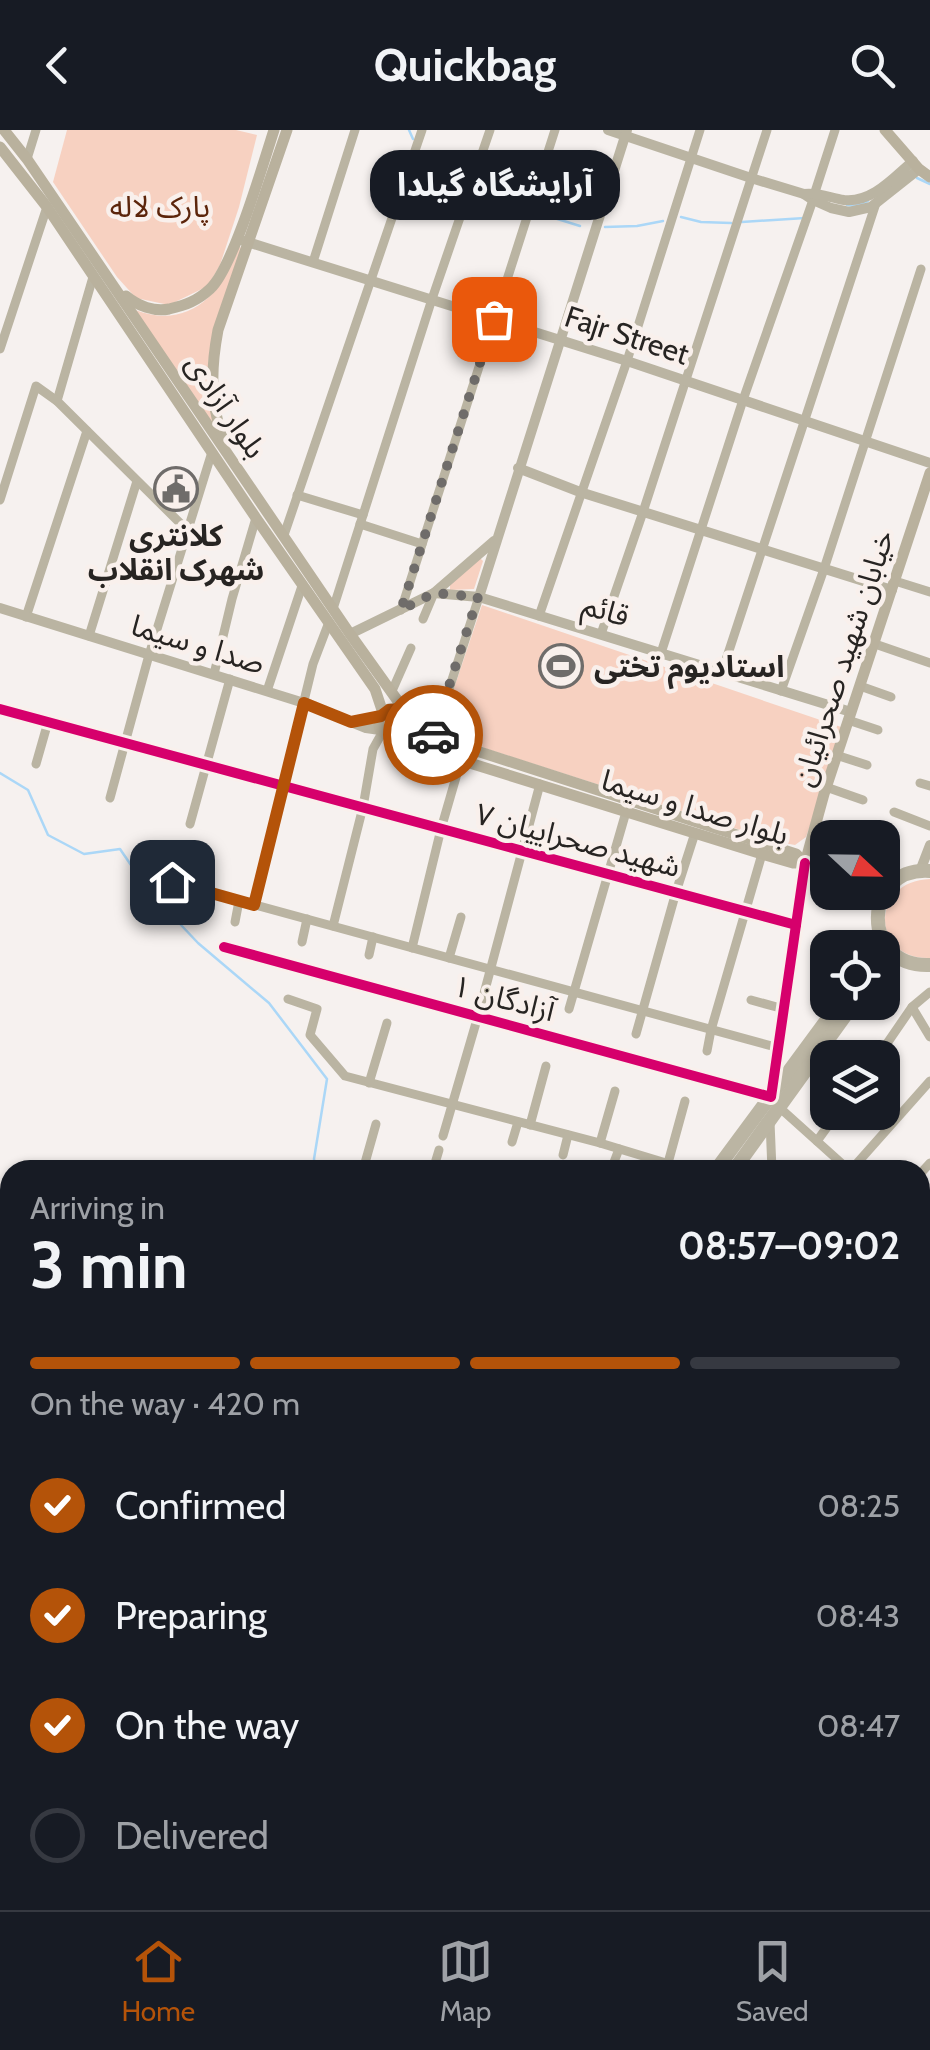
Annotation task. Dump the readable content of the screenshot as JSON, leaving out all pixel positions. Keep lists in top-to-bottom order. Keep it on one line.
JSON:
{"streets":{"main road":["بلوار آزادی","خیابان شهید صحرائیان","بلوار صدا و سیما"],"street":["Fajr Street","قائم","صدا و سیما","شهید صحراییان ۷","آزادگان ۱"]},"crossings":[["بلوار آزادی","صدا و سیما"],["بلوار آزادی","بلوار صدا و سیما"],["قائم","خیابان شهید صحرائیان"],["صدا و سیما","بلوار صدا و سیما"],["خیابان شهید صحرائیان","بلوار صدا و سیما"],["خیابان شهید صحرائیان","شهید صحراییان ۷"],["خیابان شهید صحرائیان","آزادگان ۱"]],"parks":["پارک لاله"],"places":{"other":["آرایشگاه گیلدا"],"public building":["کلانتری شهرک انقلاب"],"sports":["استادیوم تختی"]},"north":"right","page":{"header":"Quickbag","bubble":"آرایشگاه گیلدا","heading":["3 min","Arriving in","08:57–09:02"],"bar":"On the way · 420 m","list":[["Confirmed","08:25"],["Preparing","08:43"],["On the way","08:47"],"Delivered"],"tabs":["Home","Map","Saved"]}}
